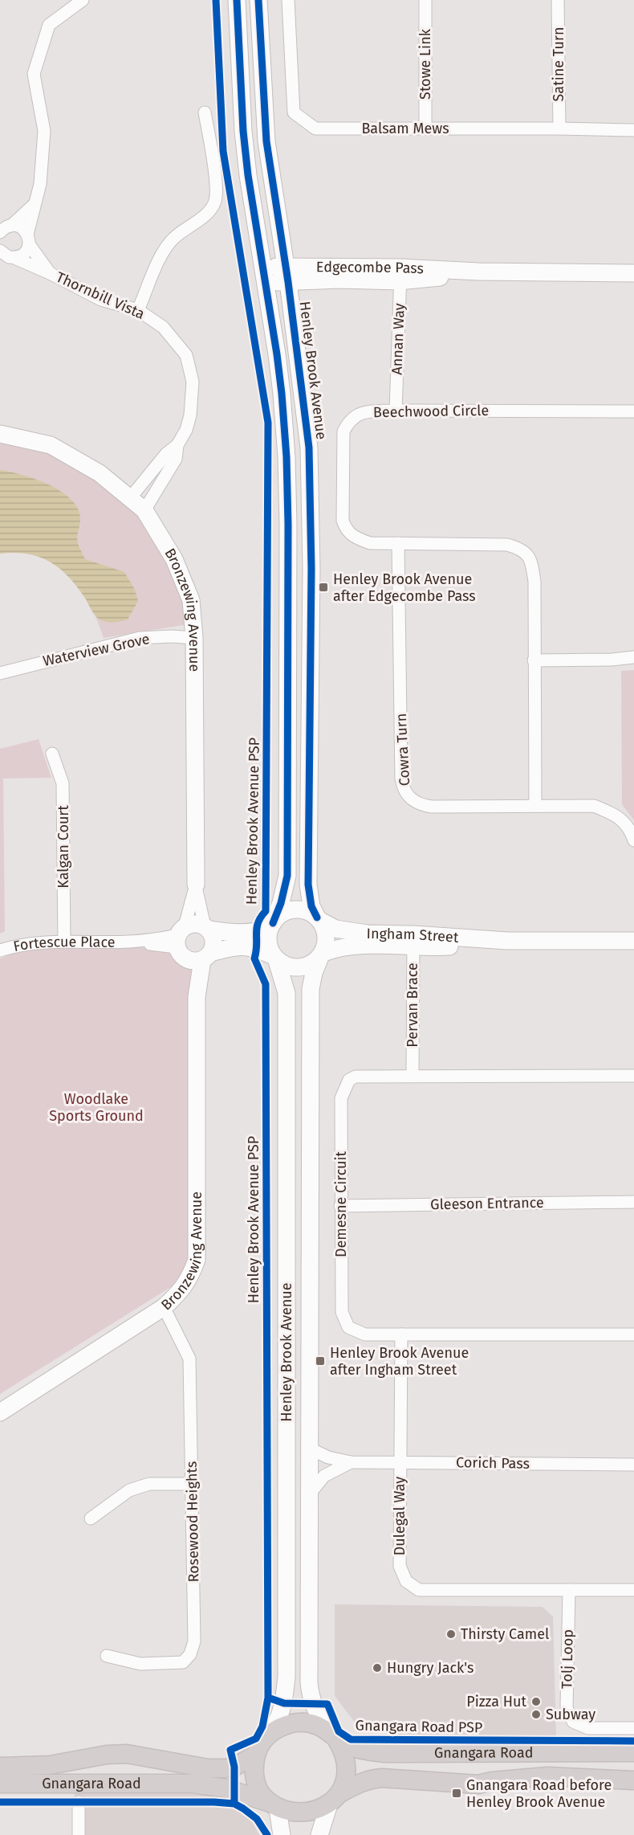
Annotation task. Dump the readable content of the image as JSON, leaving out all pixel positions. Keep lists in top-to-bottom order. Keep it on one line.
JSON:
{"streets":{"main road":["Edgecombe Pass","Henley Brook Avenue","Bronzewing Avenue","Ingham Street","Gnangara Road"],"street":["Stowe Link","Satine Turn","Balsam Mews","Thornbill Vista","Annan Way","Beechwood Circle","Waterview Grove","Cowra Turn","Kalgan Court","Fortescue Place","Pervan Brace","Gleeson Entrance","Demesne Circuit","Corich Pass","Dulegal Way","Rosewood Heights","Tolj Loop"],"cycle path":["Henley Brook Avenue PSP","Gnangara Road PSP"]},"crossings":[["Stowe Link","Balsam Mews"],["Satine Turn","Balsam Mews"],["Edgecombe Pass","Annan Way"],["Edgecombe Pass","Henley Brook Avenue"],["Thornbill Vista","Bronzewing Avenue"],["Annan Way","Beechwood Circle"],["Henley Brook Avenue","Ingham Street"],["Henley Brook Avenue","Corich Pass"],["Henley Brook Avenue","Gnangara Road"],["Beechwood Circle","Cowra Turn"],["Bronzewing Avenue","Waterview Grove"],["Bronzewing Avenue","Fortescue Place"],["Bronzewing Avenue","Rosewood Heights"],["Kalgan Court","Fortescue Place"],["Ingham Street","Pervan Brace"],["Pervan Brace","Demesne Circuit"],["Gleeson Entrance","Demesne Circuit"],["Demesne Circuit","Dulegal Way"],["Corich Pass","Dulegal Way"],["Dulegal Way","Tolj Loop"]],"parks":["Woodlake Sports Ground"],"places":{"transit":["Henley Brook Avenue after Edgecombe Pass","Henley Brook Avenue after Ingham Street","Gnangara Road before Henley Brook Avenue"],"other":["Thirsty Camel","Hungry Jack's","Pizza Hut","Subway"]}}
